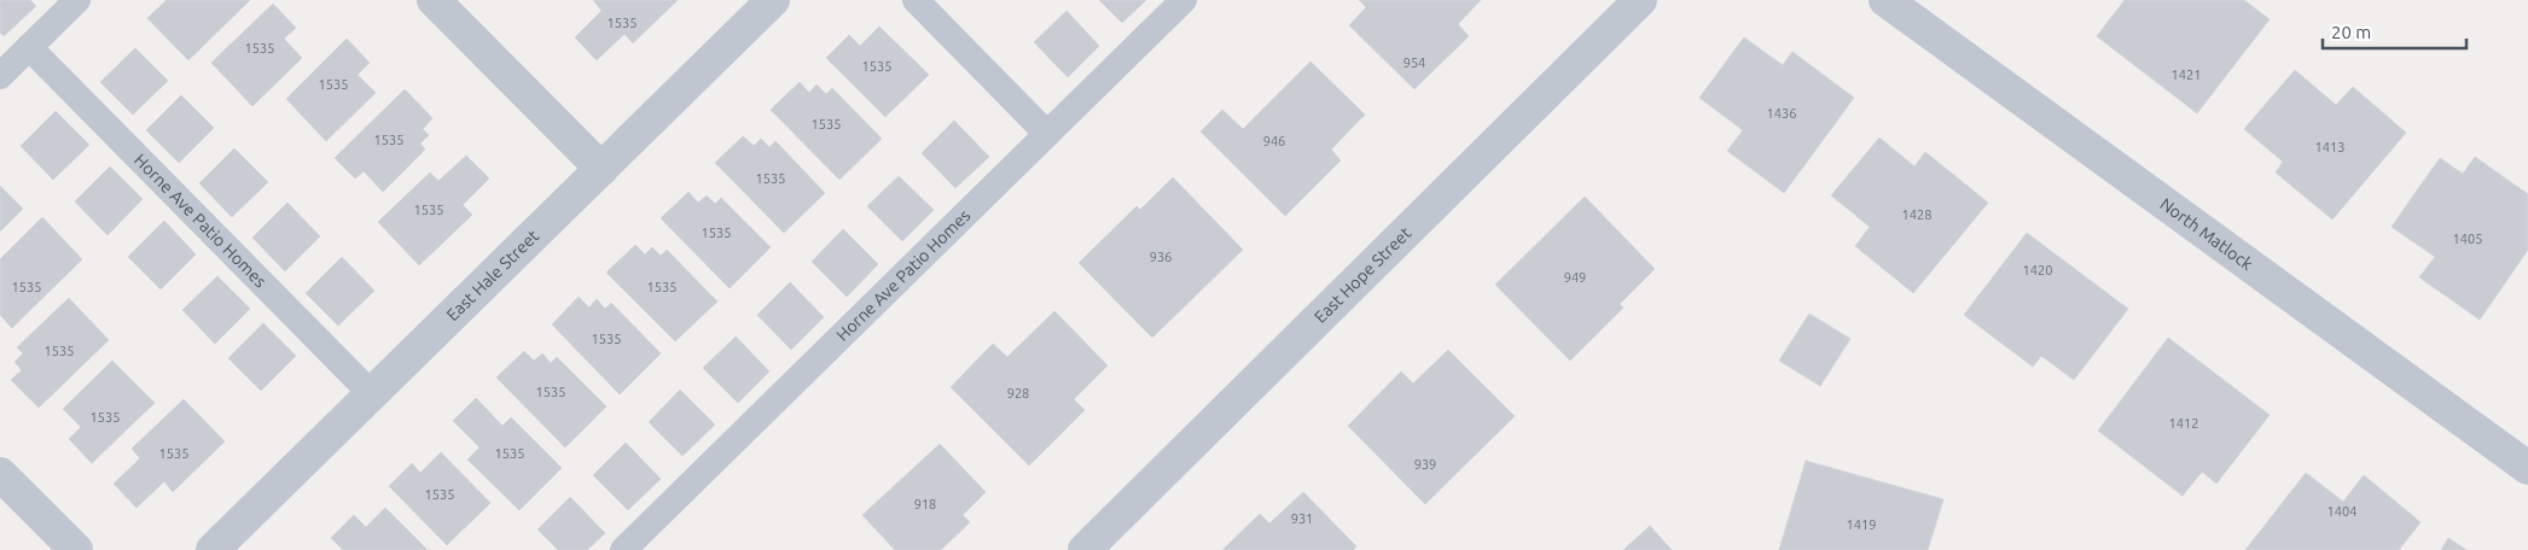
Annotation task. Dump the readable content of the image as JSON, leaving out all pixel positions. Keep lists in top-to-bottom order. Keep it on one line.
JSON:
{"streets":{"street":["North Matlock","East Hale Street","East Hope Street"],"lane":["Horne Ave Patio Homes"]},"crossings":[["Horne Ave Patio Homes","East Hale Street"]],"house_numbers":["1535","1535","954","1535","1421","1535","1436","1535","1535","946","1413","1535","1535","1428","1535","1405","936","1420","949","1535","1535","1535","1535","1535","928","1535","1412","1535","1535","939","1535","918","1404","931","1419"],"scale_bar":"20 m"}
